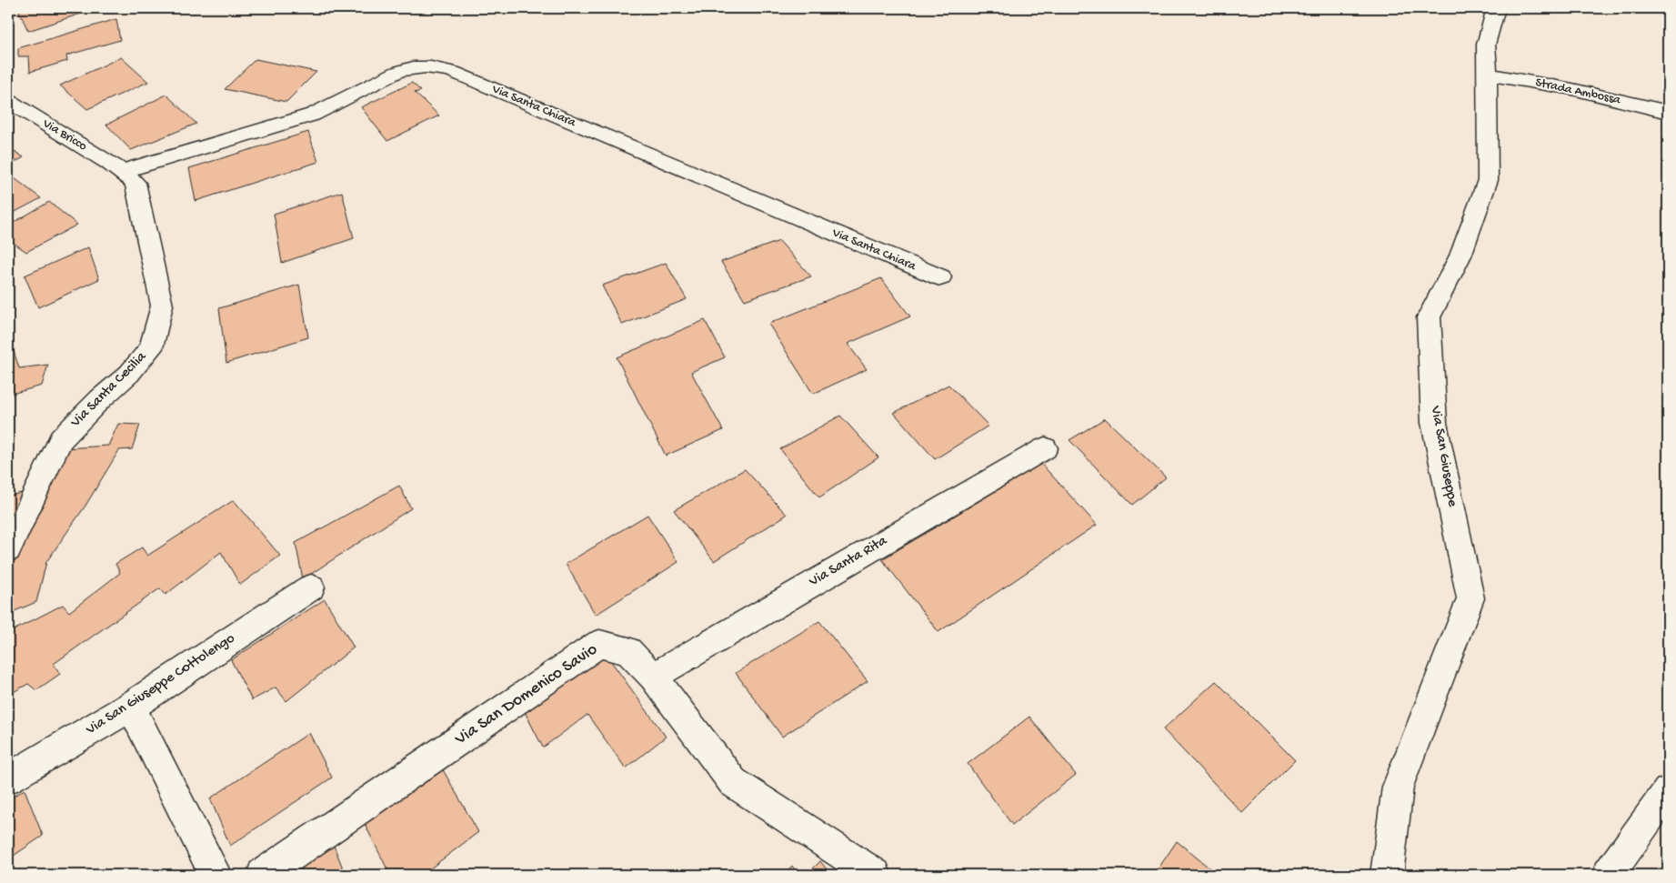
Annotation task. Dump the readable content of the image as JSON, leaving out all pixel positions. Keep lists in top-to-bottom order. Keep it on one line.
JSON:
{"streets":{"street":["Strada Ambossa","Via Santa Chiara","Via Bricco","Via Santa Cecilia","Via San Giuseppe","Via Santa Rita","Via San Giuseppe Cottolengo","Via San Domenico Savio"]},"crossings":[["Strada Ambossa","Via San Giuseppe"],["Via Santa Chiara","Via Bricco"],["Via Santa Chiara","Via Santa Cecilia"],["Via Bricco","Via Santa Cecilia"],["Via Santa Rita","Via San Domenico Savio"]]}
